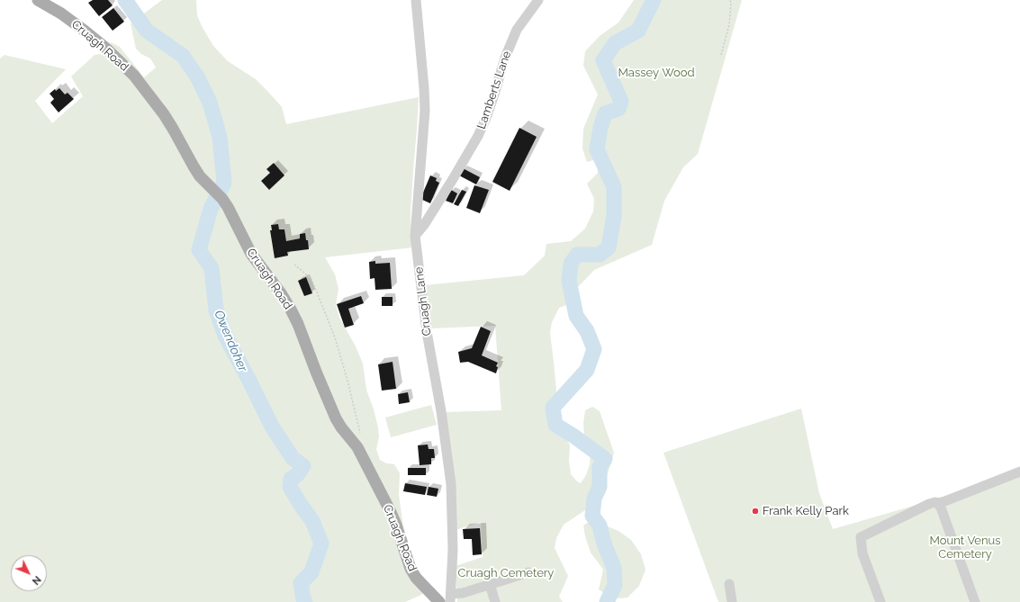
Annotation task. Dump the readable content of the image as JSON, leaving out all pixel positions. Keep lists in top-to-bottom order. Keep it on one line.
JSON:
{"streets":{"main road":["Cruagh Road"],"street":["Lamberts Lane","Cruagh Lane"]},"crossings":[["Lamberts Lane","Cruagh Lane"]],"water":["Owendoher"],"parks":["Massey Wood","Mount Venus Cemetery","Cruagh Cemetery"],"places":["Frank Kelly Park"],"north":"bottom right"}
